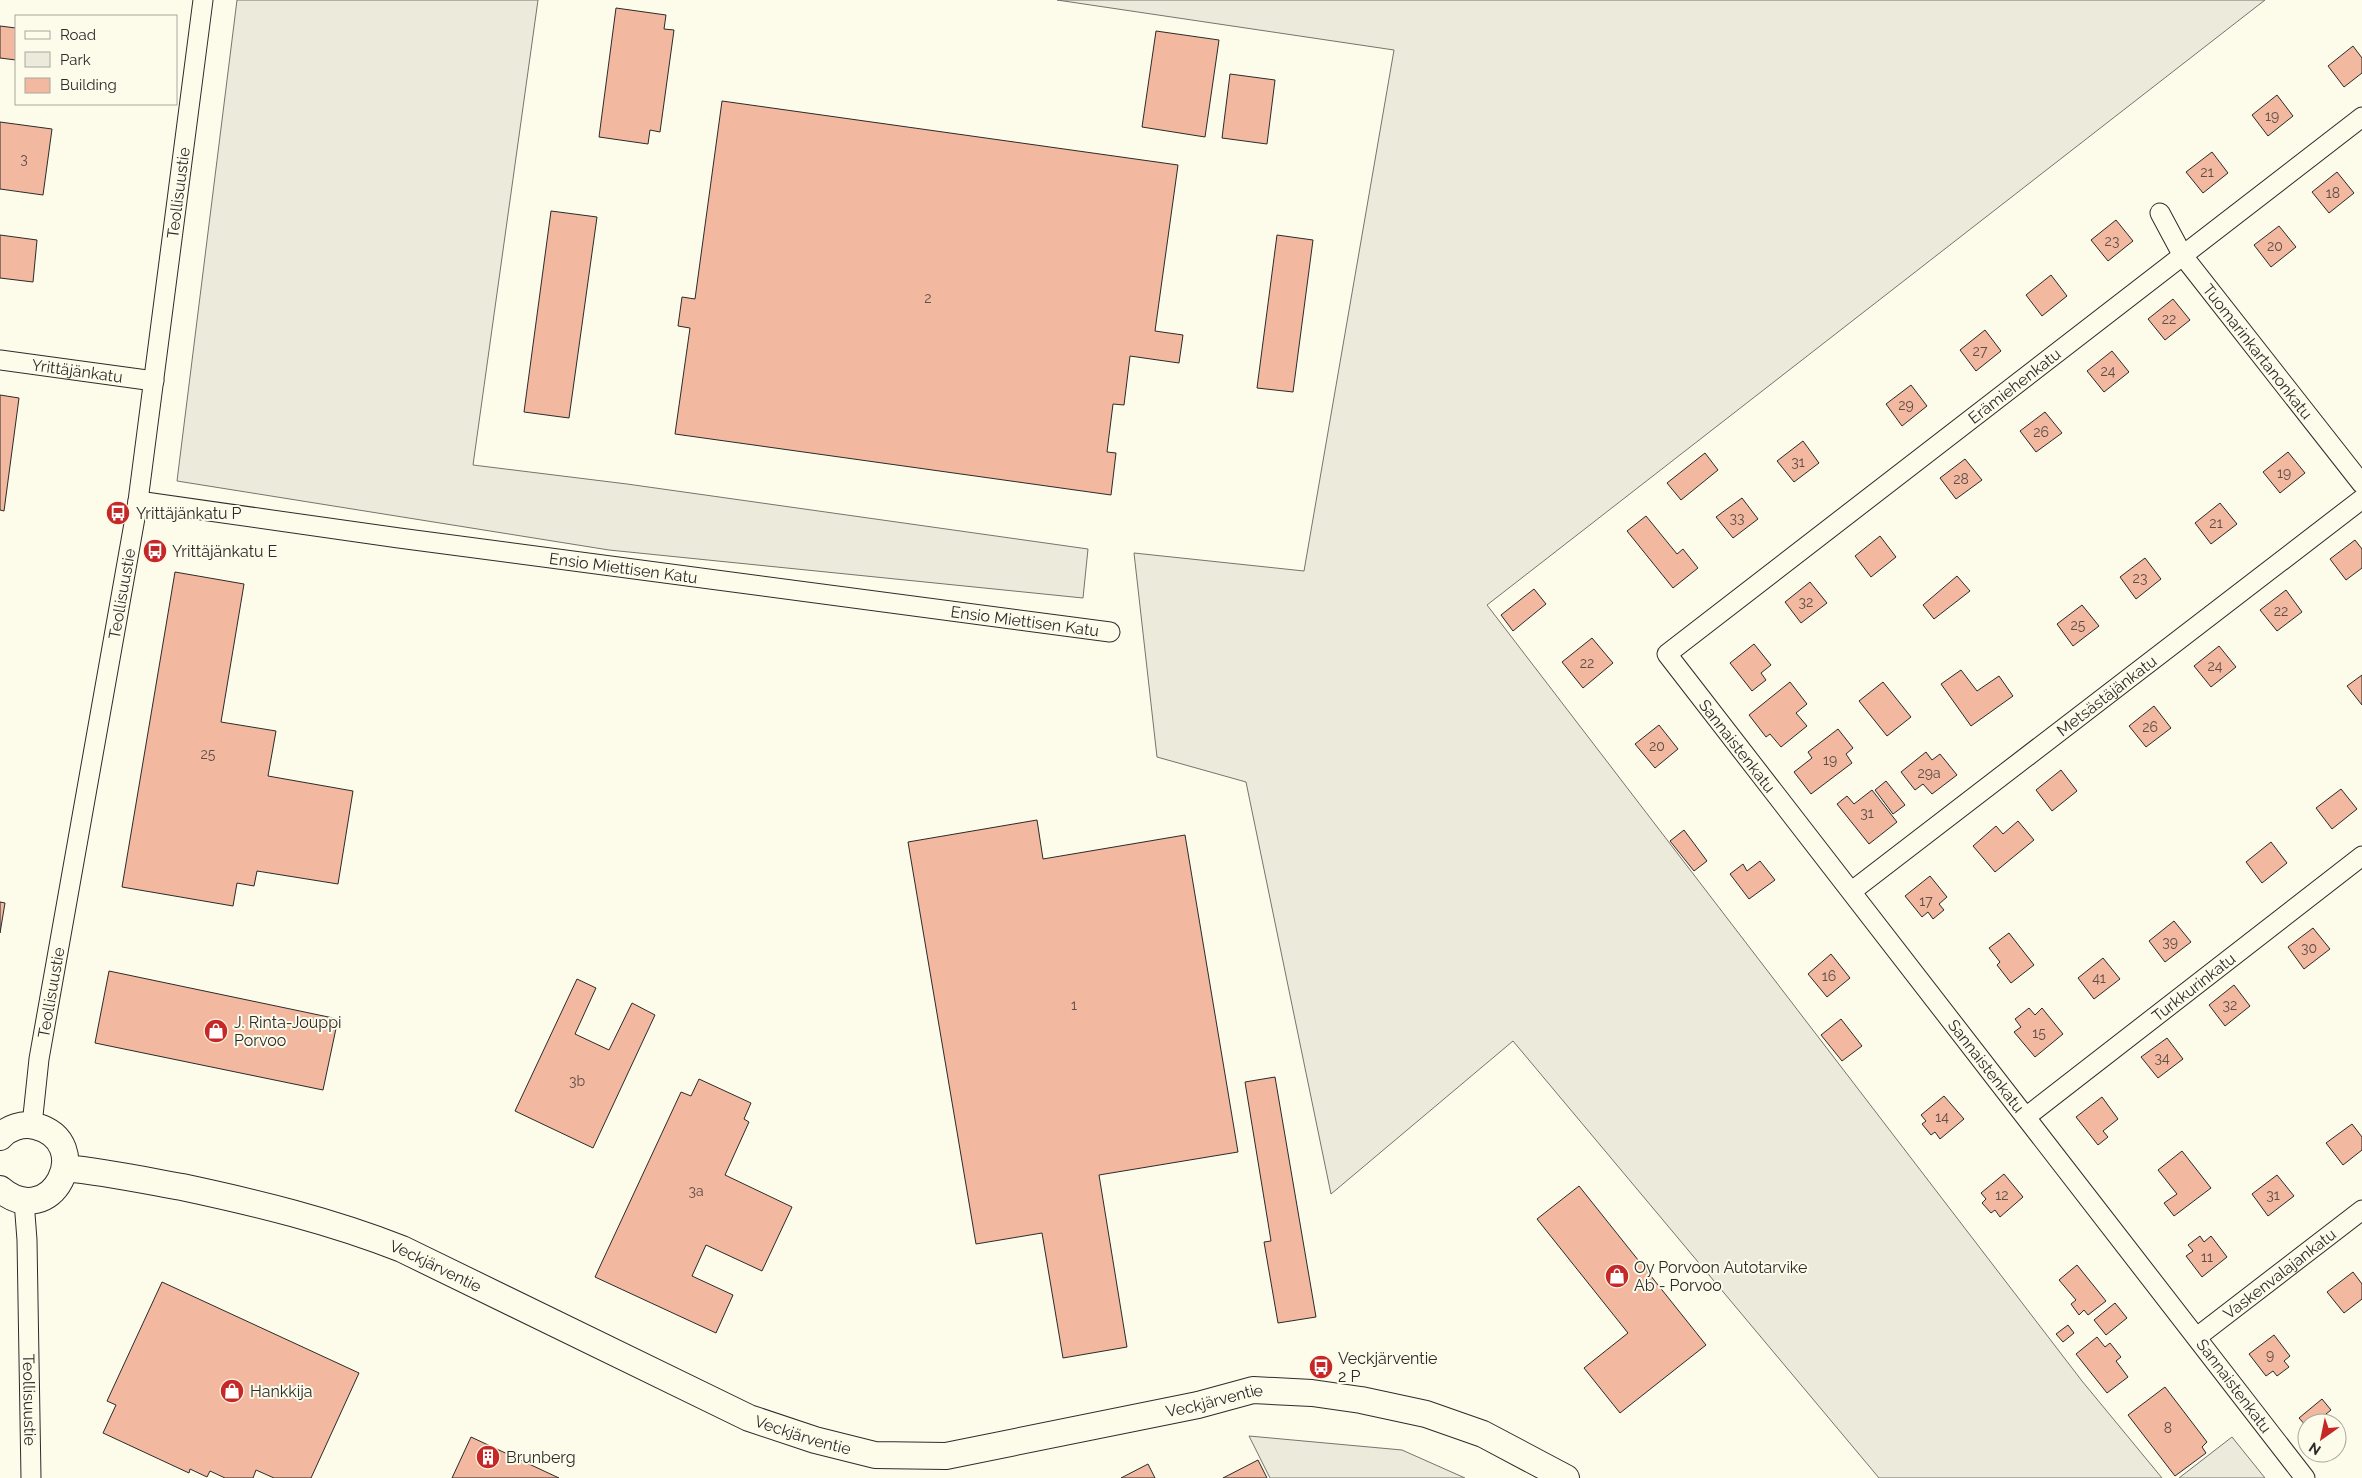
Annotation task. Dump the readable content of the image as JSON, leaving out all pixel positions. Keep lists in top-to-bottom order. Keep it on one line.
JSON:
{"streets":{"main road":["Veckjärventie"],"street":["Teollisuustie","Tuomarinkartanonkatu","Yrittäjänkatu","Erämiehenkatu","Ensio Miettisen Katu","Metsästäjänkatu","Sannaistenkatu","Turkkurinkatu","Vaskenvalajankatu"]},"crossings":[["Teollisuustie","Yrittäjänkatu"],["Teollisuustie","Ensio Miettisen Katu"],["Tuomarinkartanonkatu","Erämiehenkatu"],["Erämiehenkatu","Sannaistenkatu"],["Metsästäjänkatu","Sannaistenkatu"],["Sannaistenkatu","Turkkurinkatu"],["Sannaistenkatu","Vaskenvalajankatu"]],"places":{"bus stop":["Yrittäjänkatu P","Yrittäjänkatu E","Veckjärventie 2 P"],"shop":["J. Rinta-Jouppi Porvoo","Oy Porvoon Autotarvike Ab - Porvoo","Hankkija"],"building":["Brunberg"]},"house_numbers":["19","3","21","18","23","20","2","22","27","24","29","26","31","19","28","33","21","23","32","22","25","22","24","26","20","25","19","29a","31","17","39","30","16","41","1","32","15","34","3b","14","3a","12","31","11","9","8"],"legend":["Road","Park","Building"],"north":"bottom left"}
